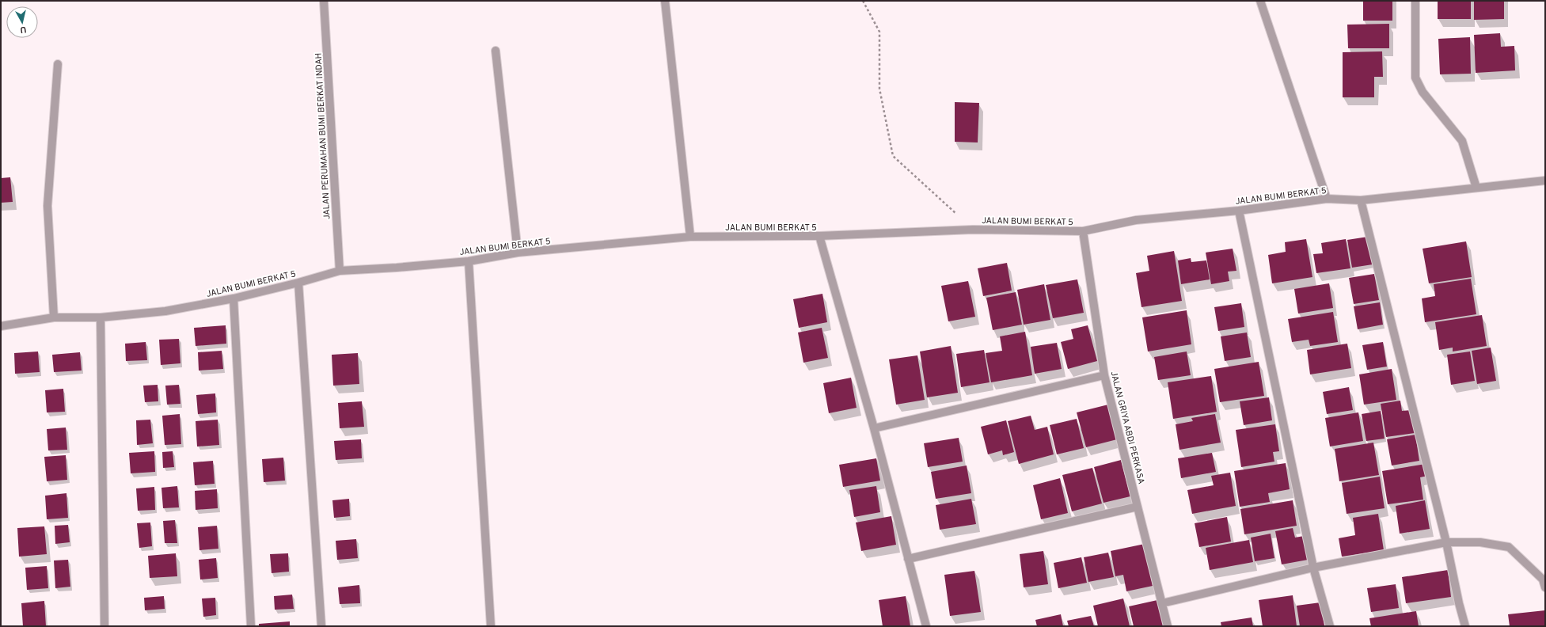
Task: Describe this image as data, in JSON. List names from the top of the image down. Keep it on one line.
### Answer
{"streets":{"street":["JALAN PERUMAHAN BUMI BERKAT INDAH","JALAN BUMI BERKAT 5","JALAN GRIYA ABDI PERKASA"]},"crossings":[["JALAN PERUMAHAN BUMI BERKAT INDAH","JALAN BUMI BERKAT 5"],["JALAN BUMI BERKAT 5","JALAN GRIYA ABDI PERKASA"]],"north":"bottom"}
